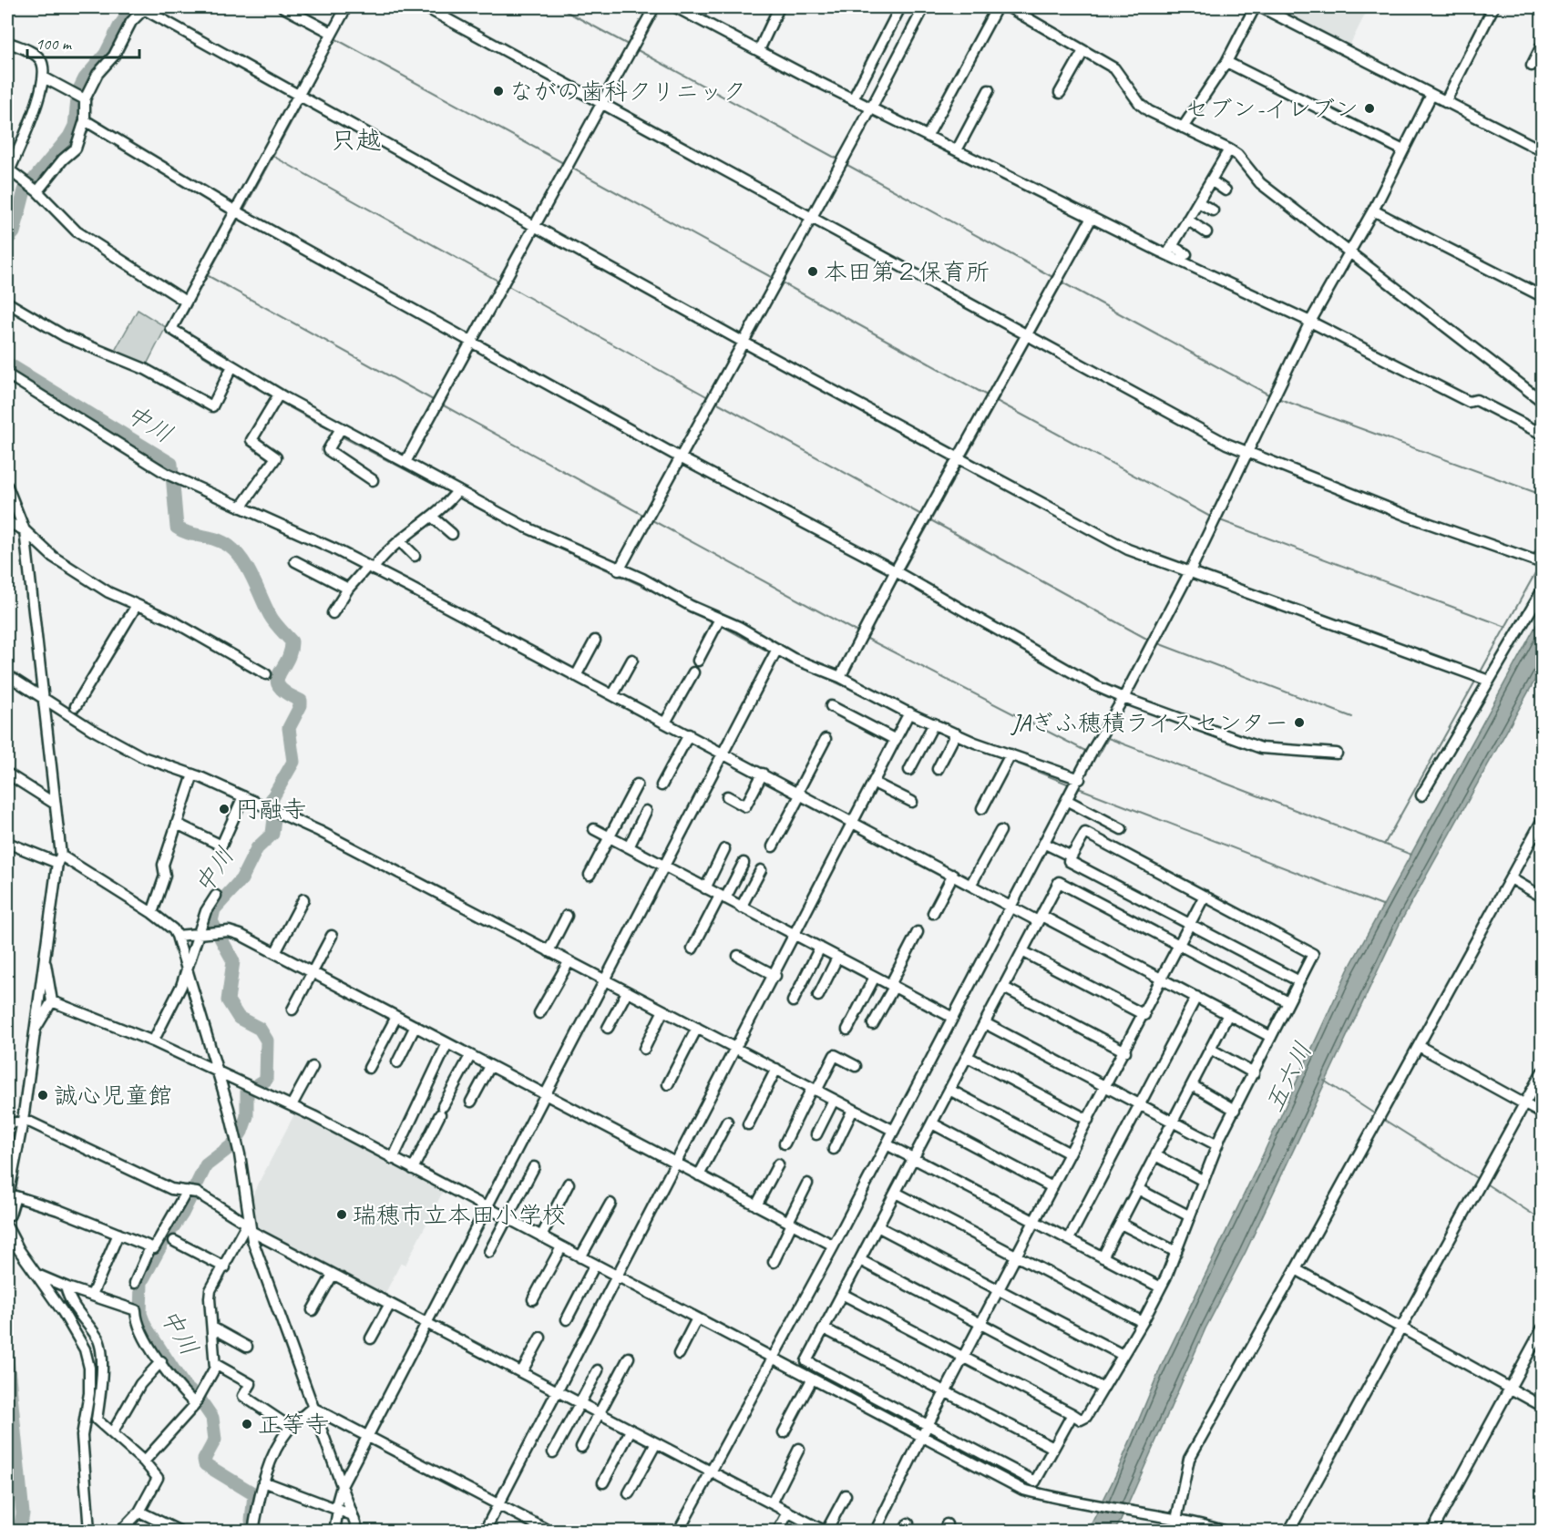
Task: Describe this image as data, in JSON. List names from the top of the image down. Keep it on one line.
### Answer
{"districts":["只越"],"water":["中川","五六川"],"places":["ながの歯科クリニック","セブン-イレブン","本田第２保育所","JAぎふ穂積ライスセンター","円融寺","誠心児童館","瑞穂市立本田小学校","正等寺"],"scale_bar":"100 m"}
